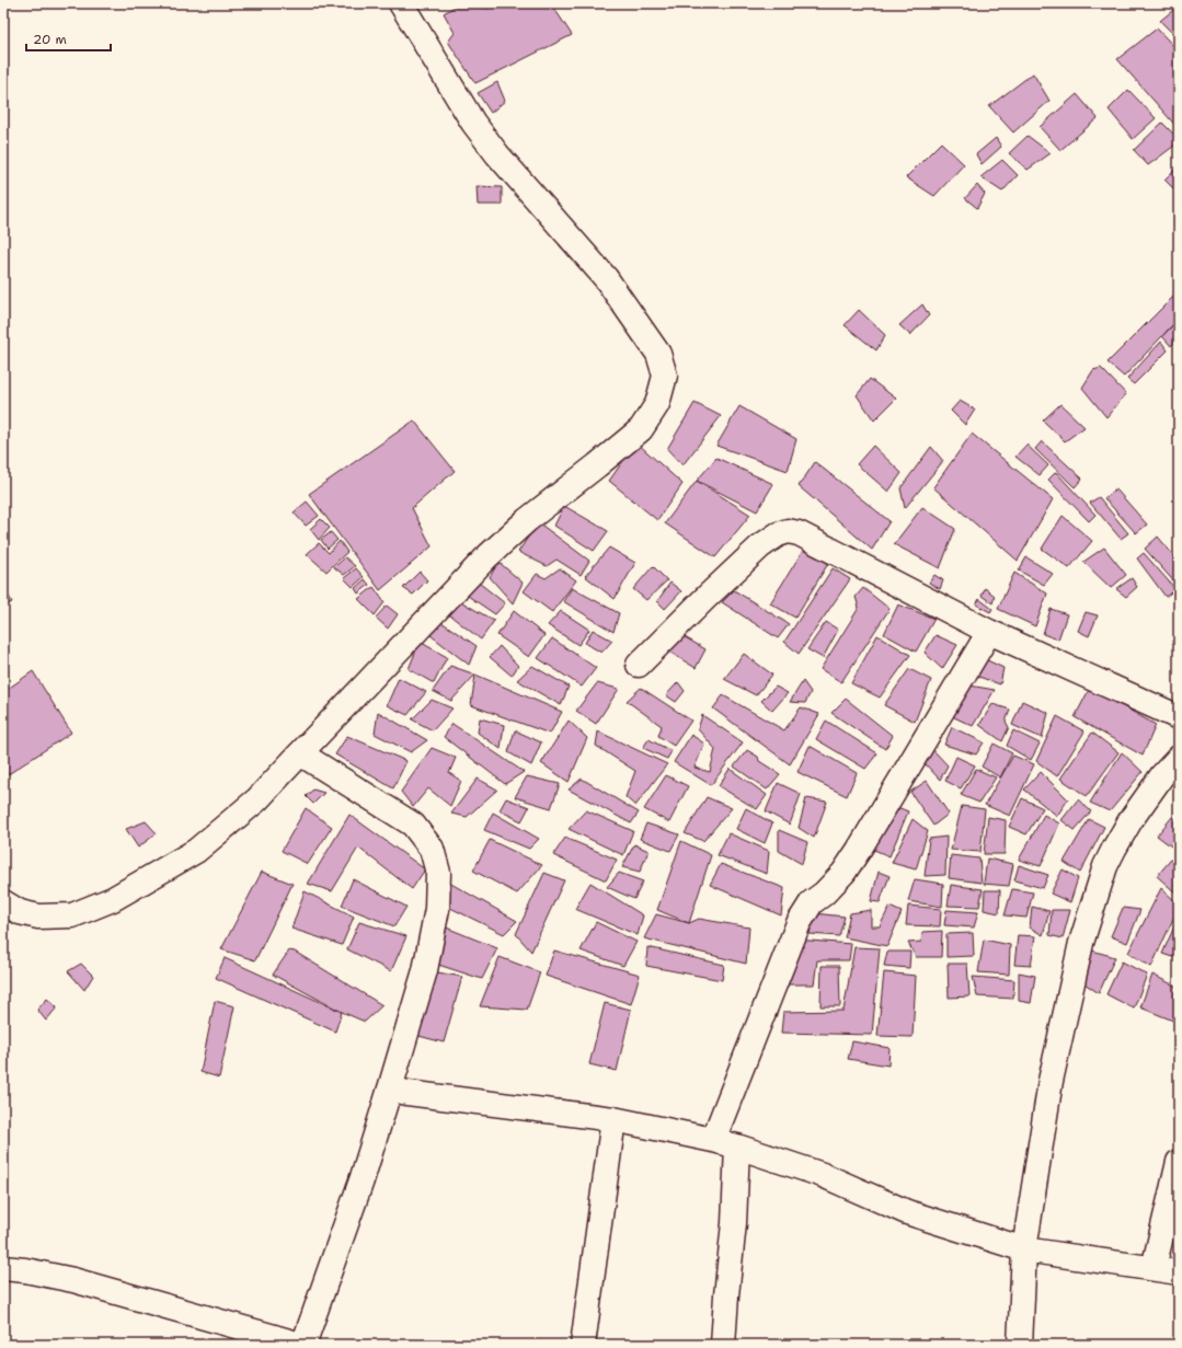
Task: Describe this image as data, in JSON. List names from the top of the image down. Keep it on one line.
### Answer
{"scale_bar":"20 m"}
